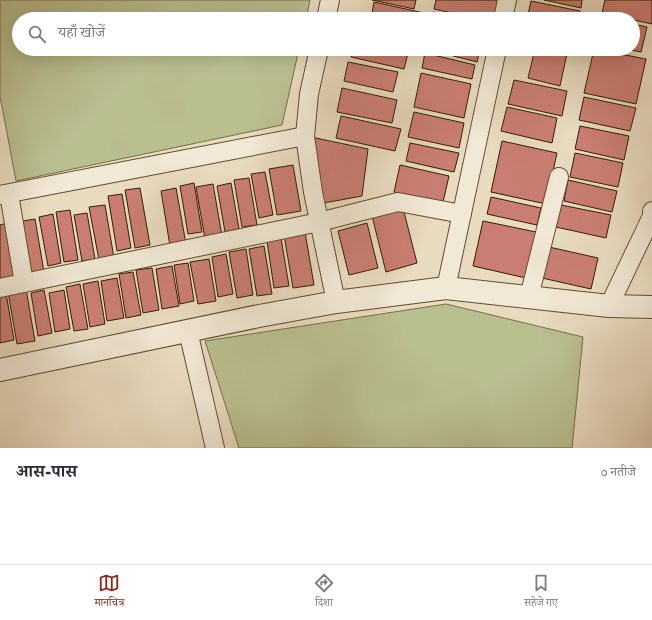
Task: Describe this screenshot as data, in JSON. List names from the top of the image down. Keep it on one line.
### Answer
{"page":{"search":"यहाँ खोजें","heading":["आस-पास","0 नतीजे"],"nav":["मानचित्र","दिशा","सहेजे गए"]}}
